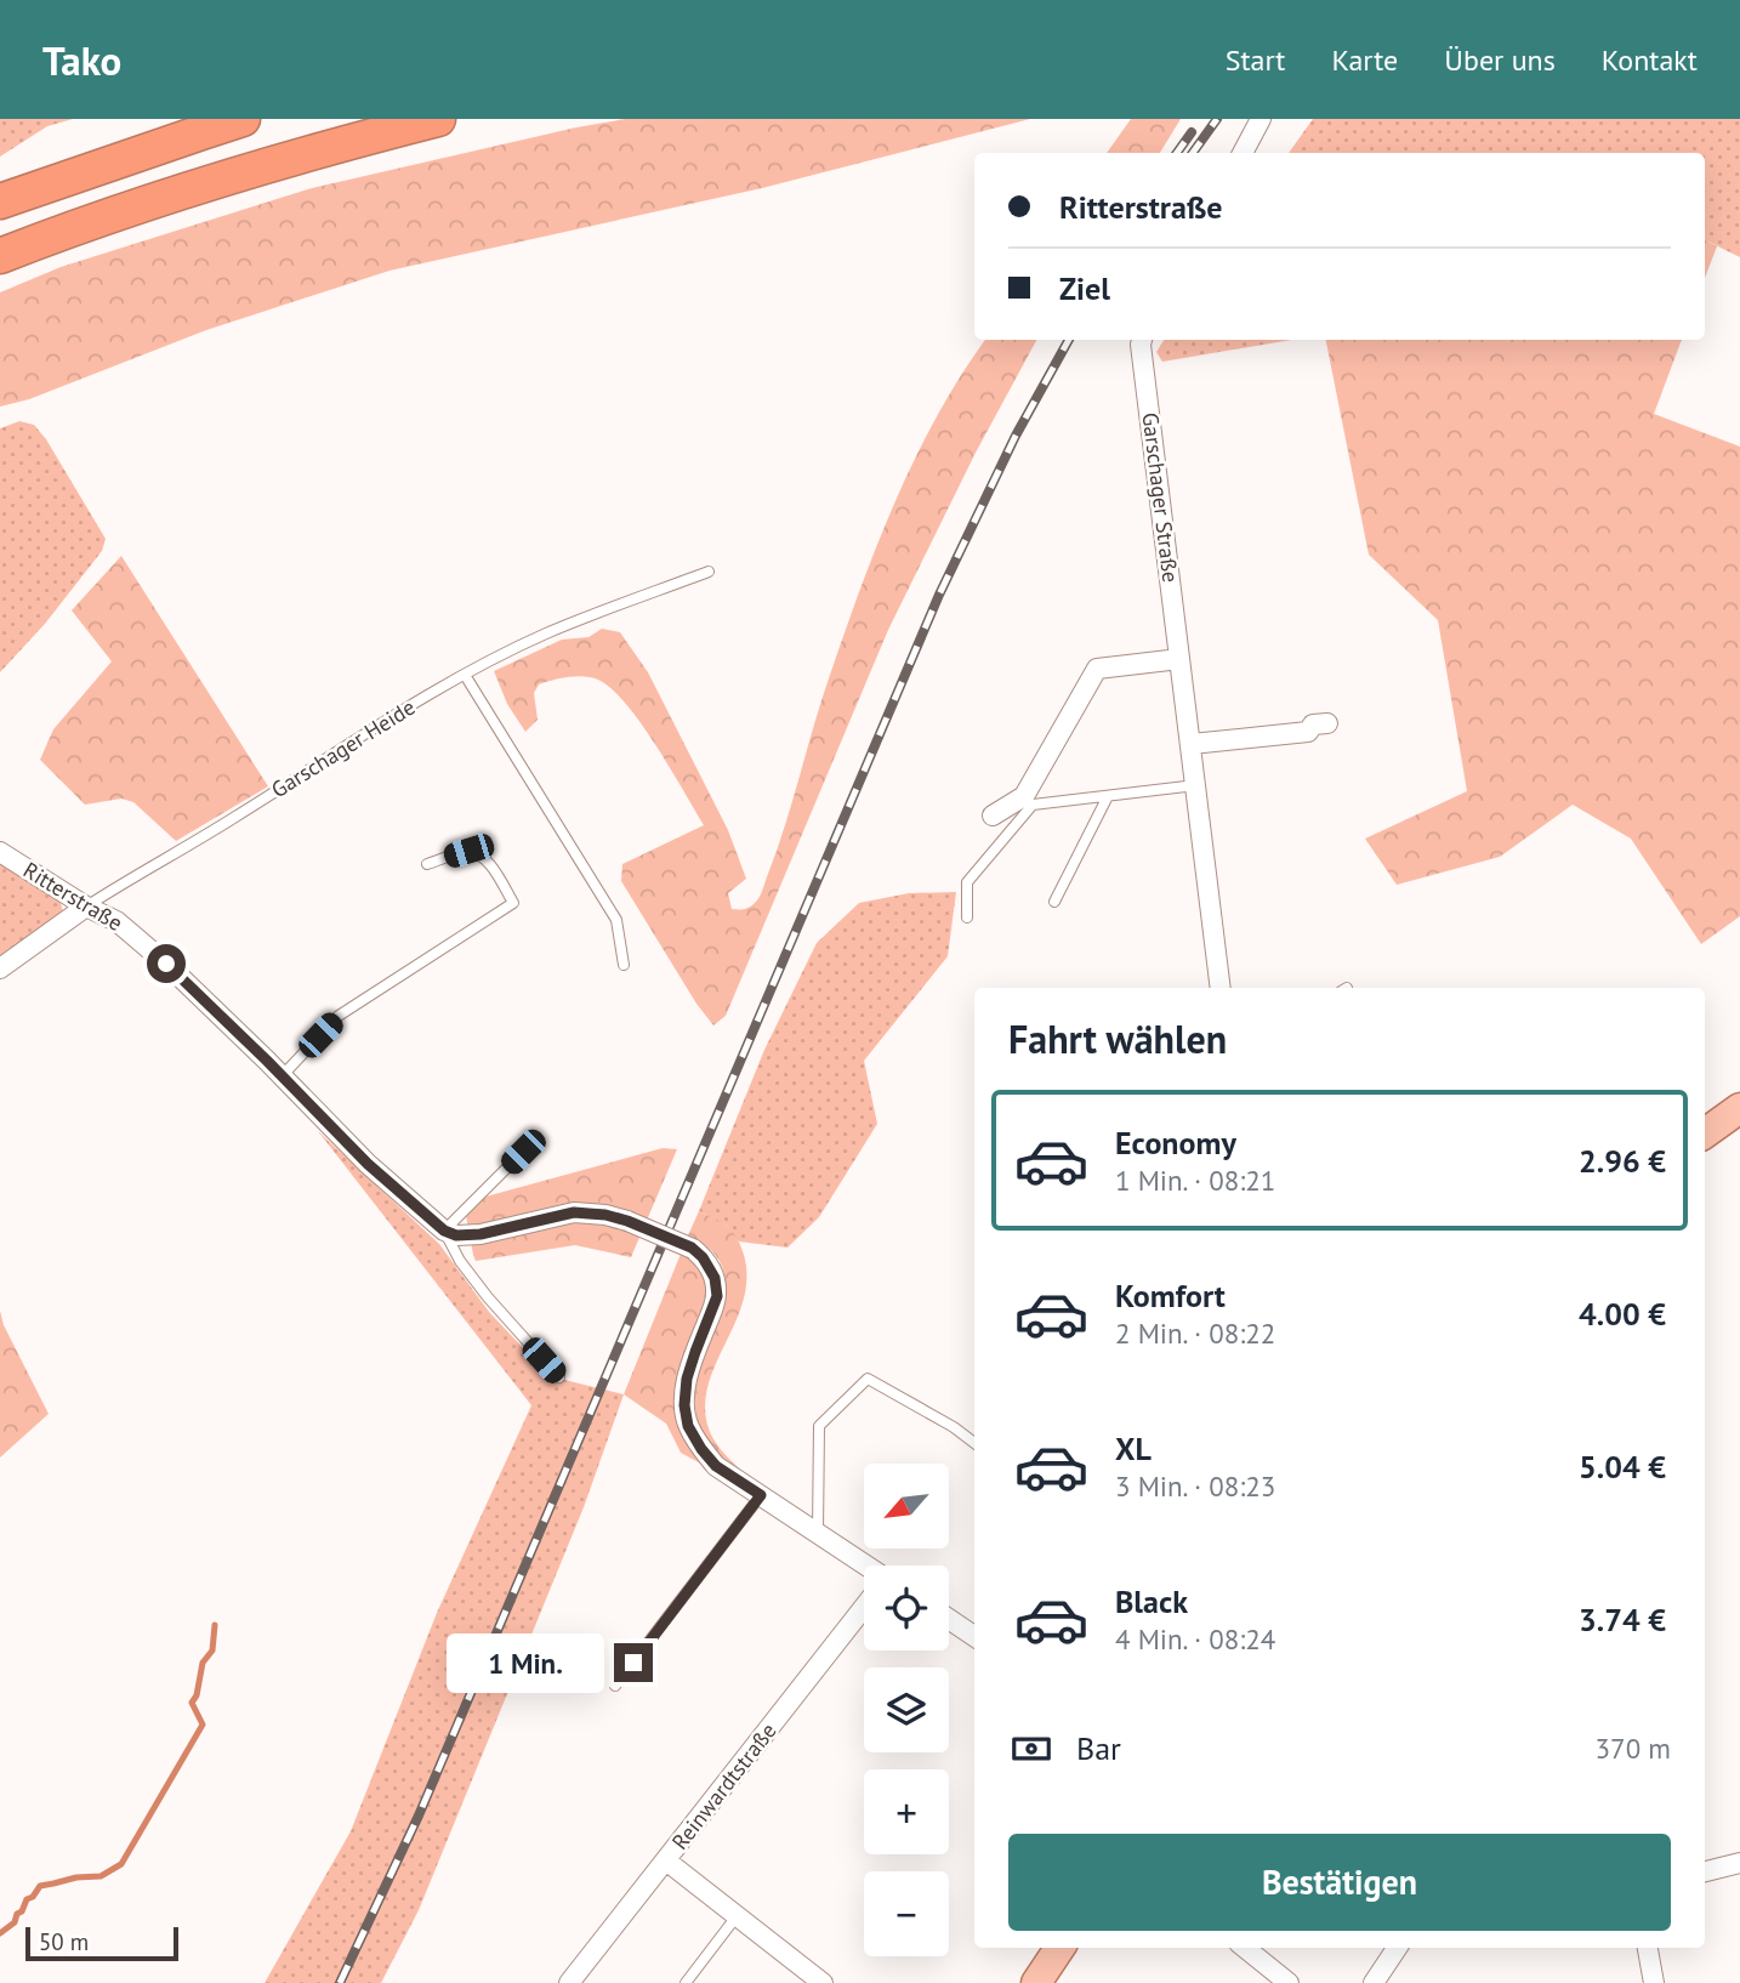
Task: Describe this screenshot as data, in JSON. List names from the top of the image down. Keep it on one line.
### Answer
{"streets":{"street":["Garschager Straße","Garschager Heide","Ritterstraße","Reinwardtstraße"]},"crossings":[["Garschager Heide","Ritterstraße"]],"scale_bar":"50 m","north":"bottom left","page":{"header":"Tako","nav":["Start","Karte","Über uns","Kontakt"],"banner":["Ritterstraße","Ziel"],"heading":"Fahrt wählen","list":[{"name":"Economy","note":"1 Min. · 08:21","value":"2.96 €"},{"name":"Komfort","note":"2 Min. · 08:22","value":"4.00 €"},{"name":"XL","note":"3 Min. · 08:23","value":"5.04 €"},{"name":"Black","note":"4 Min. · 08:24","value":"3.74 €"}],"map_buttons":["+","−"],"bubble":"1 Min.","pay":["Bar","370 m"],"buttons":"Bestätigen","scale":"50 m"}}
